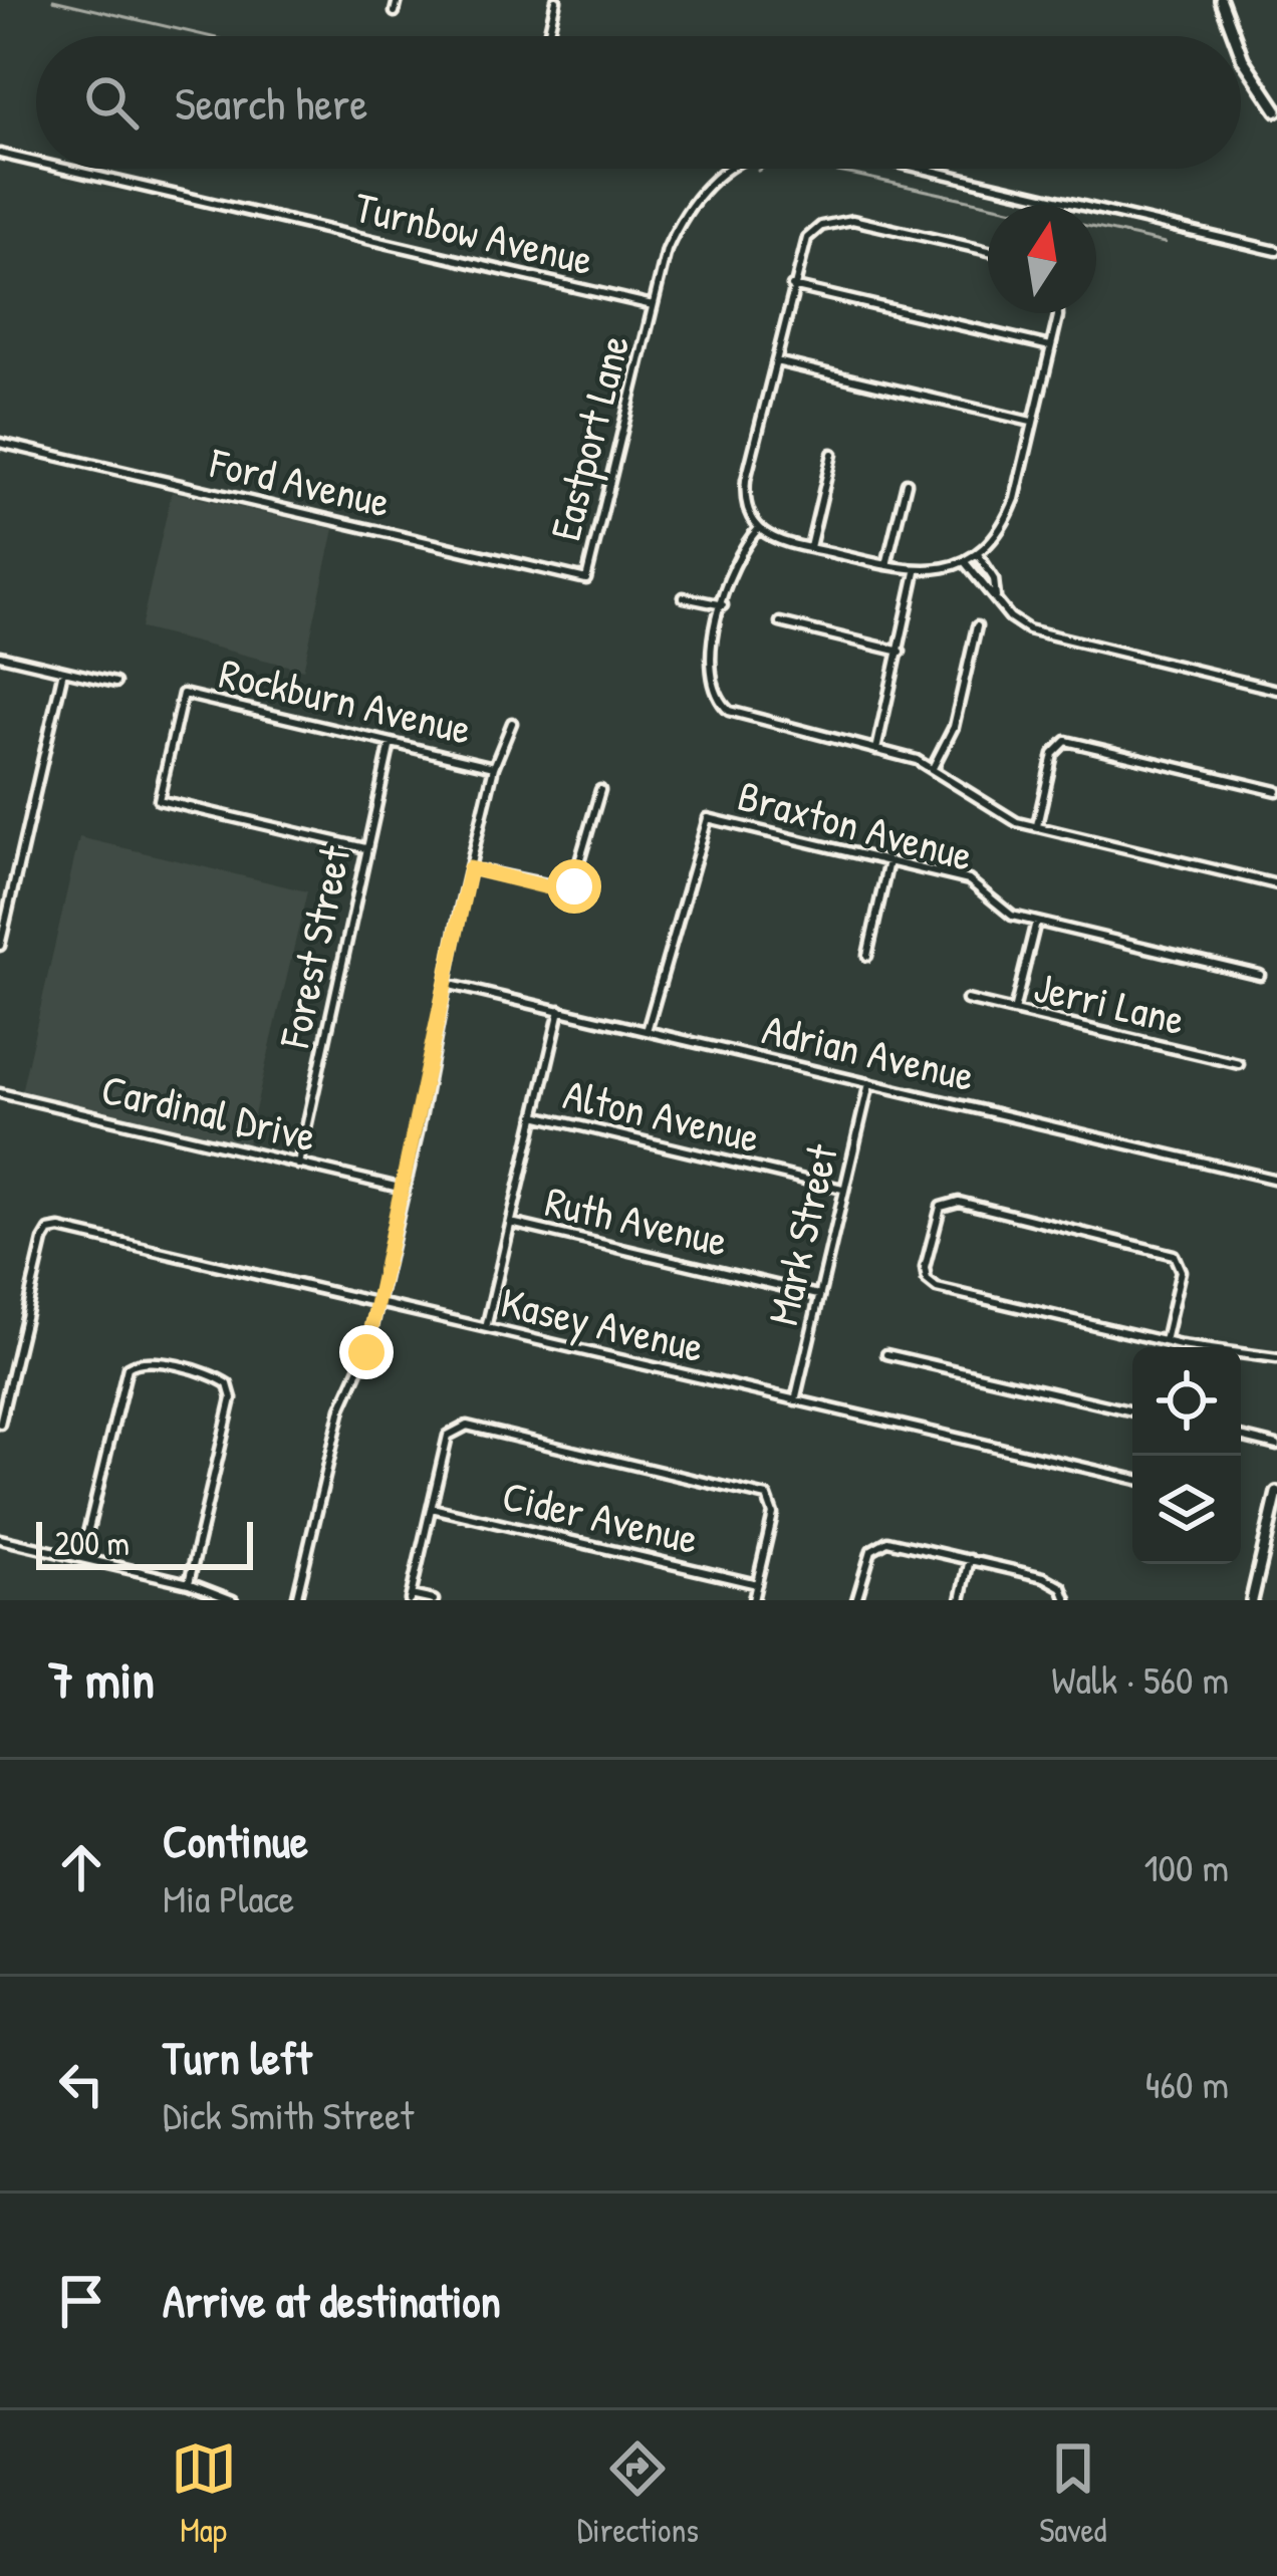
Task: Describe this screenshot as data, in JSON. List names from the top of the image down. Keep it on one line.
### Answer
{"streets":{"street":["Turnbow Avenue","Eastport Lane","Ford Avenue","Rockburn Avenue","Braxton Avenue","Forest Street","Jerri Lane","Adrian Avenue","Cardinal Drive","Alton Avenue","Ruth Avenue","Mark Street","Kasey Avenue","Cider Avenue"]},"crossings":[["Turnbow Avenue","Eastport Lane"],["Eastport Lane","Ford Avenue"],["Rockburn Avenue","Forest Street"],["Braxton Avenue","Adrian Avenue"],["Forest Street","Cardinal Drive"],["Adrian Avenue","Mark Street"],["Alton Avenue","Mark Street"],["Ruth Avenue","Mark Street"],["Mark Street","Kasey Avenue"]],"scale_bar":"200 m","north":"top","page":{"search":"Search here","scale":"200 m","heading":["7 min","Walk · 560 m"],"list":[["Continue","Mia Place","100 m"],["Turn left","Dick Smith Street","460 m"],"Arrive at destination"],"nav":["Map","Directions","Saved"]}}
